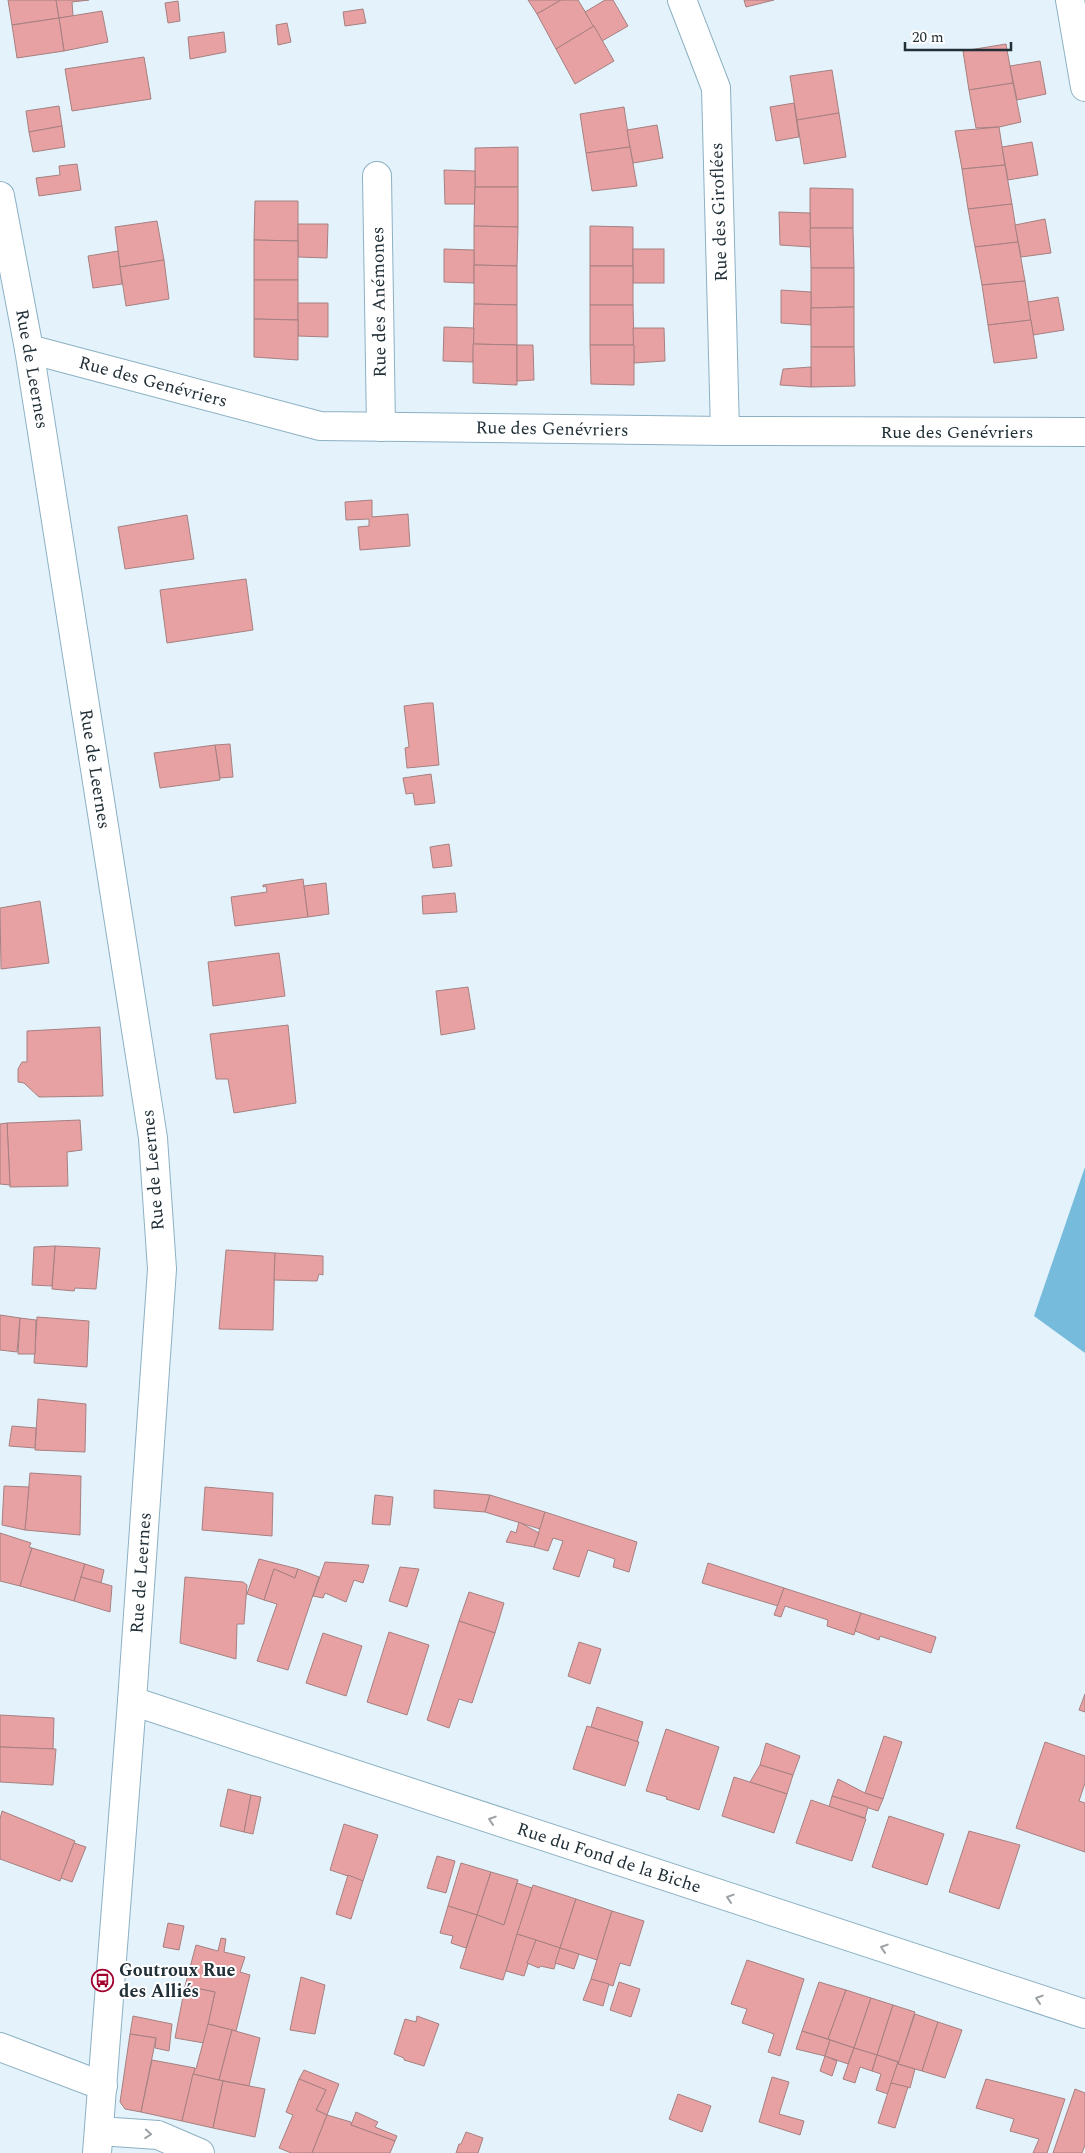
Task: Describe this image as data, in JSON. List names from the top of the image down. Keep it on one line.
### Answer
{"streets":{"street":["Rue des Giroflées","Rue des Anémones","Rue de Leernes","Rue des Genévriers","Rue du Fond de la Biche"]},"crossings":[["Rue des Giroflées","Rue des Genévriers"],["Rue des Anémones","Rue des Genévriers"],["Rue de Leernes","Rue des Genévriers"],["Rue de Leernes","Rue du Fond de la Biche"]],"one_way":["Rue du Fond de la Biche"],"places":{"bus stop":["Goutroux Rue des Alliés"]},"scale_bar":"20 m"}
